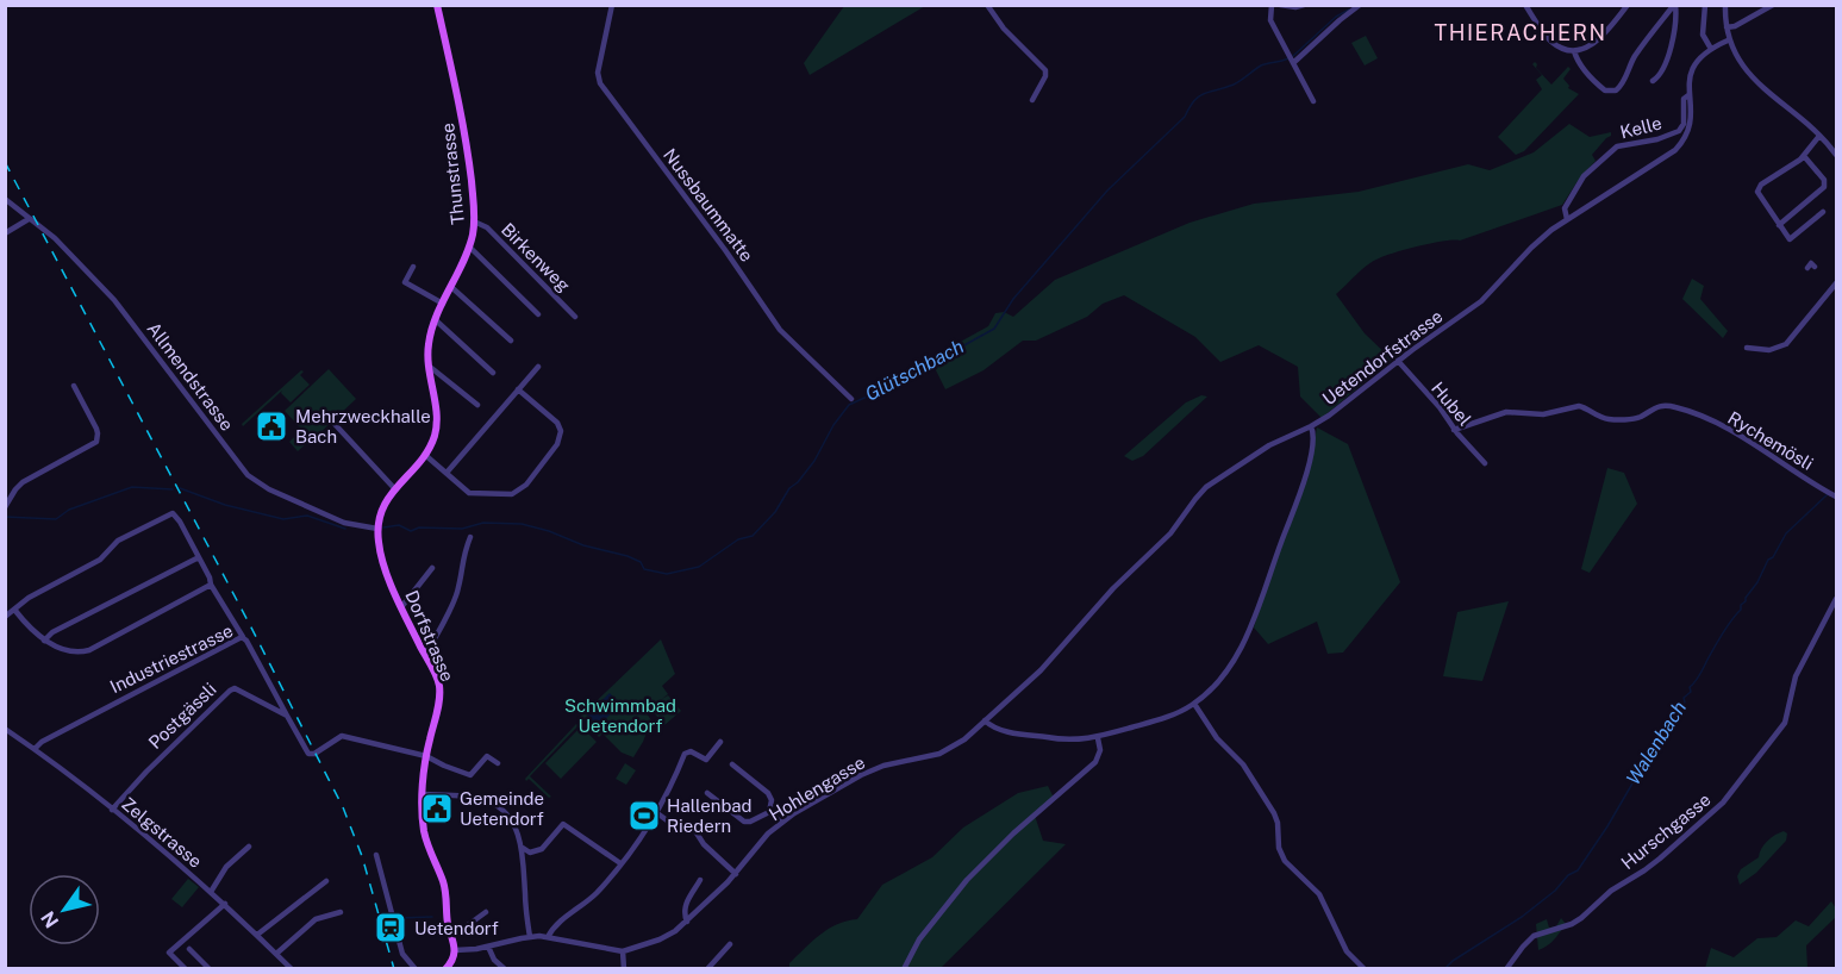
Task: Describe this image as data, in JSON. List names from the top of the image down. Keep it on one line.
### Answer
{"streets":{"main road":["Thunstrasse","Dorfstrasse"],"street":["Kelle","Nussbaummatte","Birkenweg","Uetendorfstrasse","Allmendstrasse","Hubel","Rychemösli","Industriestrasse","Postgässli","Hohlengasse","Hurschgasse","Zelgstrasse"]},"crossings":[["Kelle","Uetendorfstrasse"],["Thunstrasse","Birkenweg"],["Thunstrasse","Allmendstrasse"],["Thunstrasse","Dorfstrasse"],["Uetendorfstrasse","Hubel"],["Uetendorfstrasse","Hohlengasse"],["Allmendstrasse","Dorfstrasse"],["Hubel","Rychemösli"],["Dorfstrasse","Hohlengasse"],["Industriestrasse","Postgässli"],["Industriestrasse","Zelgstrasse"],["Postgässli","Zelgstrasse"]],"districts":["THIERACHERN"],"water":["Glütschbach","Walenbach"],"parks":["Schwimmbad Uetendorf"],"places":{"public building":["Mehrzweckhalle Bach","Gemeinde Uetendorf"],"sports":["Hallenbad Riedern"],"station":["Uetendorf"]},"north":"bottom left"}
